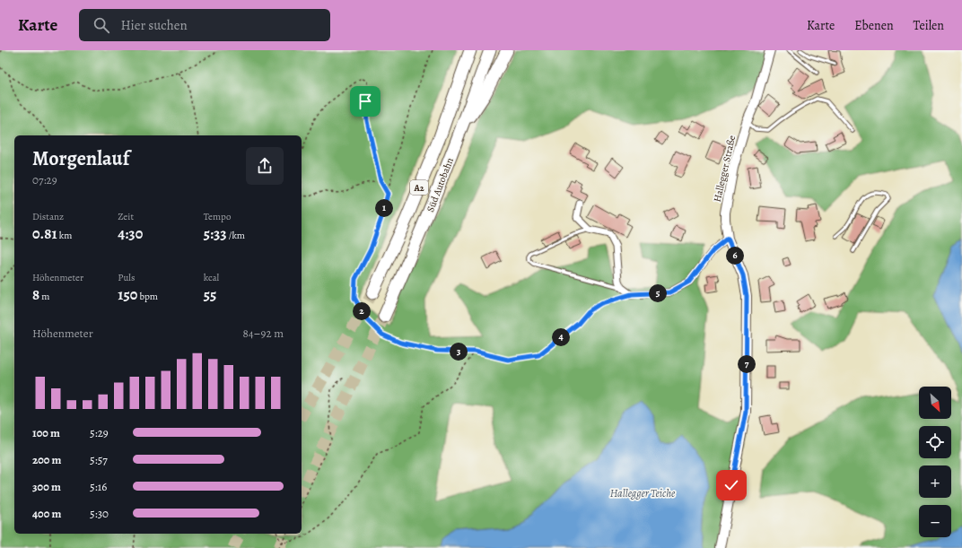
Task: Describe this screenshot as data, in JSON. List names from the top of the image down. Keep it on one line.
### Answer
{"streets":{"highway":["Süd Autobahn","A2"],"main road":["Hallegger Straße"]},"water":["Hallegger Teiche"],"north":"bottom right","page":{"header":"Karte","search":"Hier suchen","nav":["Karte","Ebenen","Teilen"],"heading":["Morgenlauf","07:29"],"stats":[["Distanz","0.81 km"],["Zeit","4:30"],["Tempo","5:33 /km"],["Höhenmeter","8 m"],["Puls","150 bpm"],["kcal","55"]],"pins":["1","6","5","2","4","3","7"],"chart":["Höhenmeter","84–92 m"],"map_buttons":["+","−"],"list":[{"name":"100 m","note":"5:29"},{"name":"200 m","note":"5:57"},{"name":"300 m","note":"5:16"},{"name":"400 m","note":"5:30"}]}}
